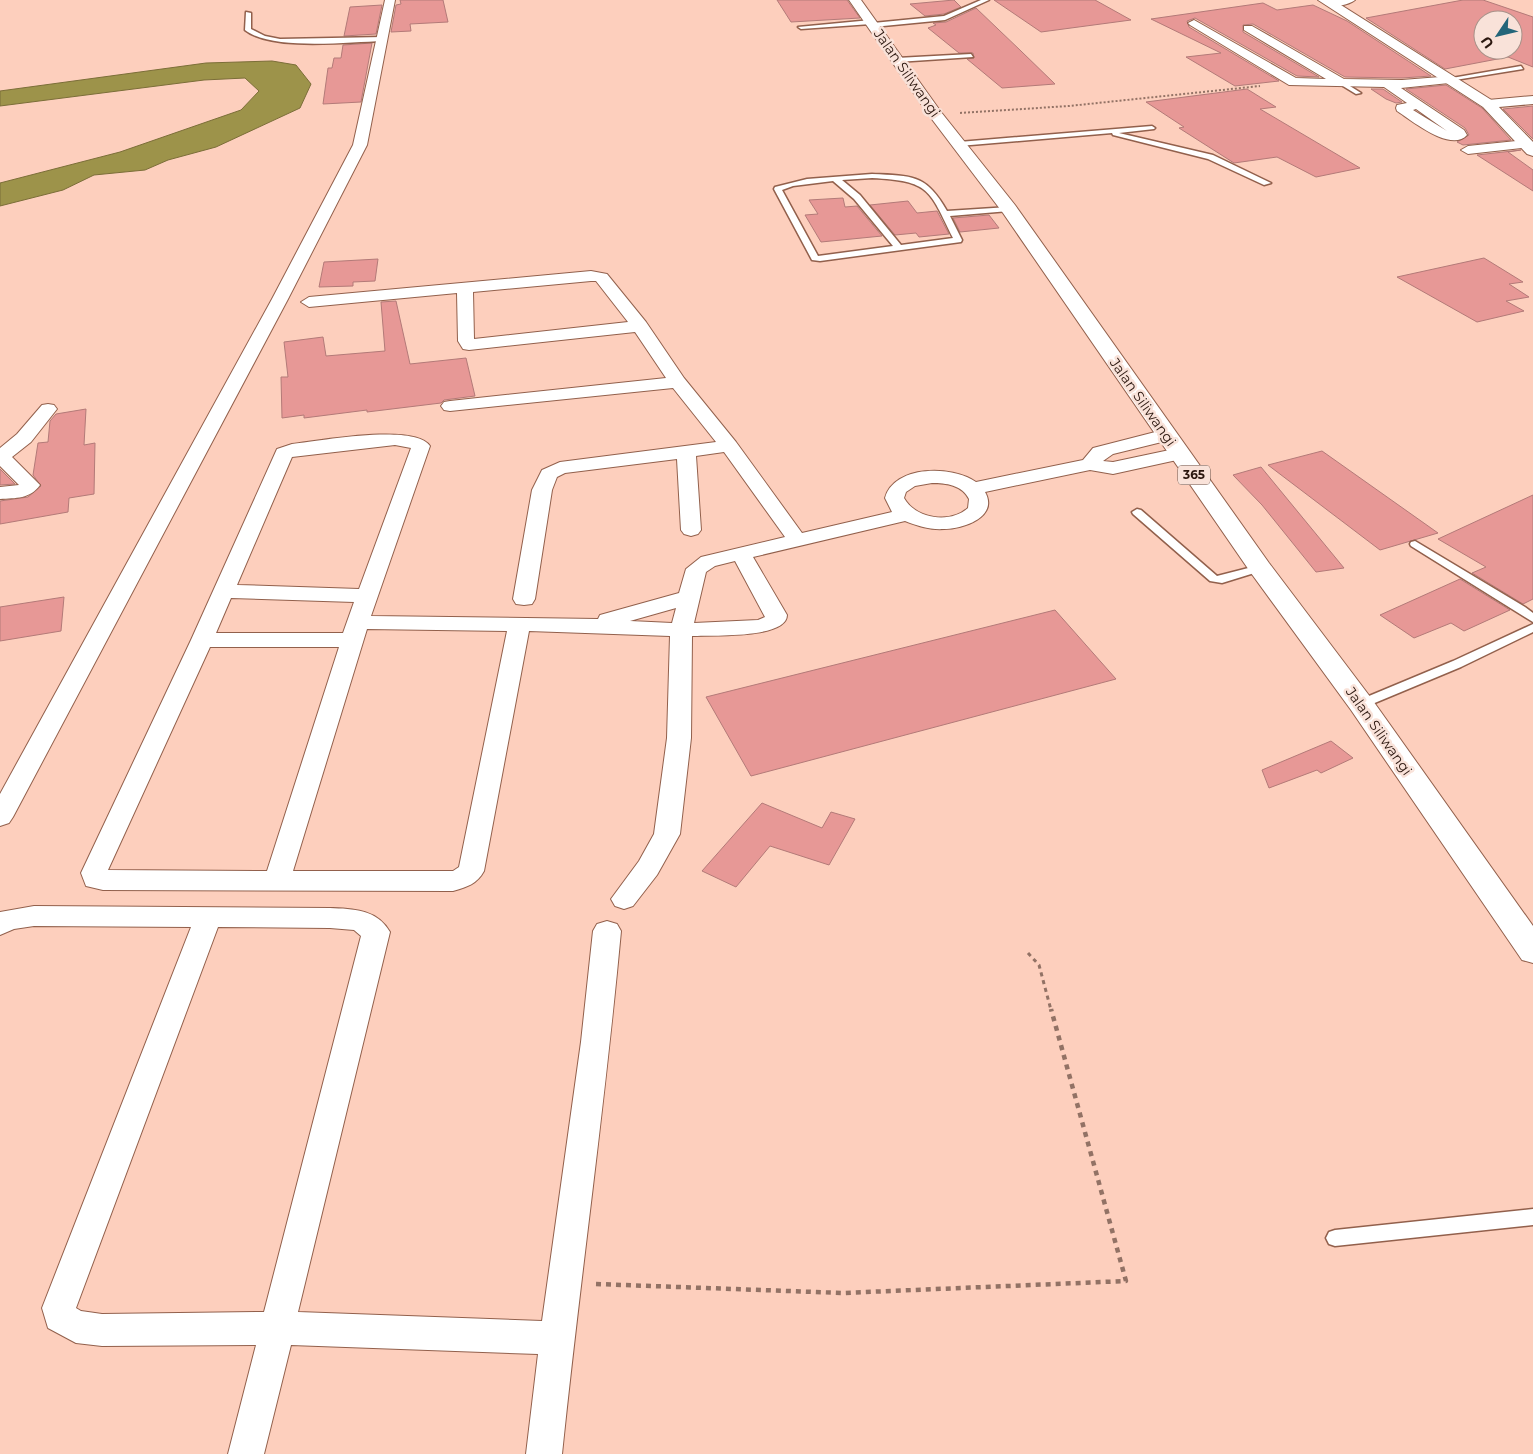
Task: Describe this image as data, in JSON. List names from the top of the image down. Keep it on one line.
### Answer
{"streets":{"main road":["Jalan Siliwangi","365"]},"north":"bottom left"}
